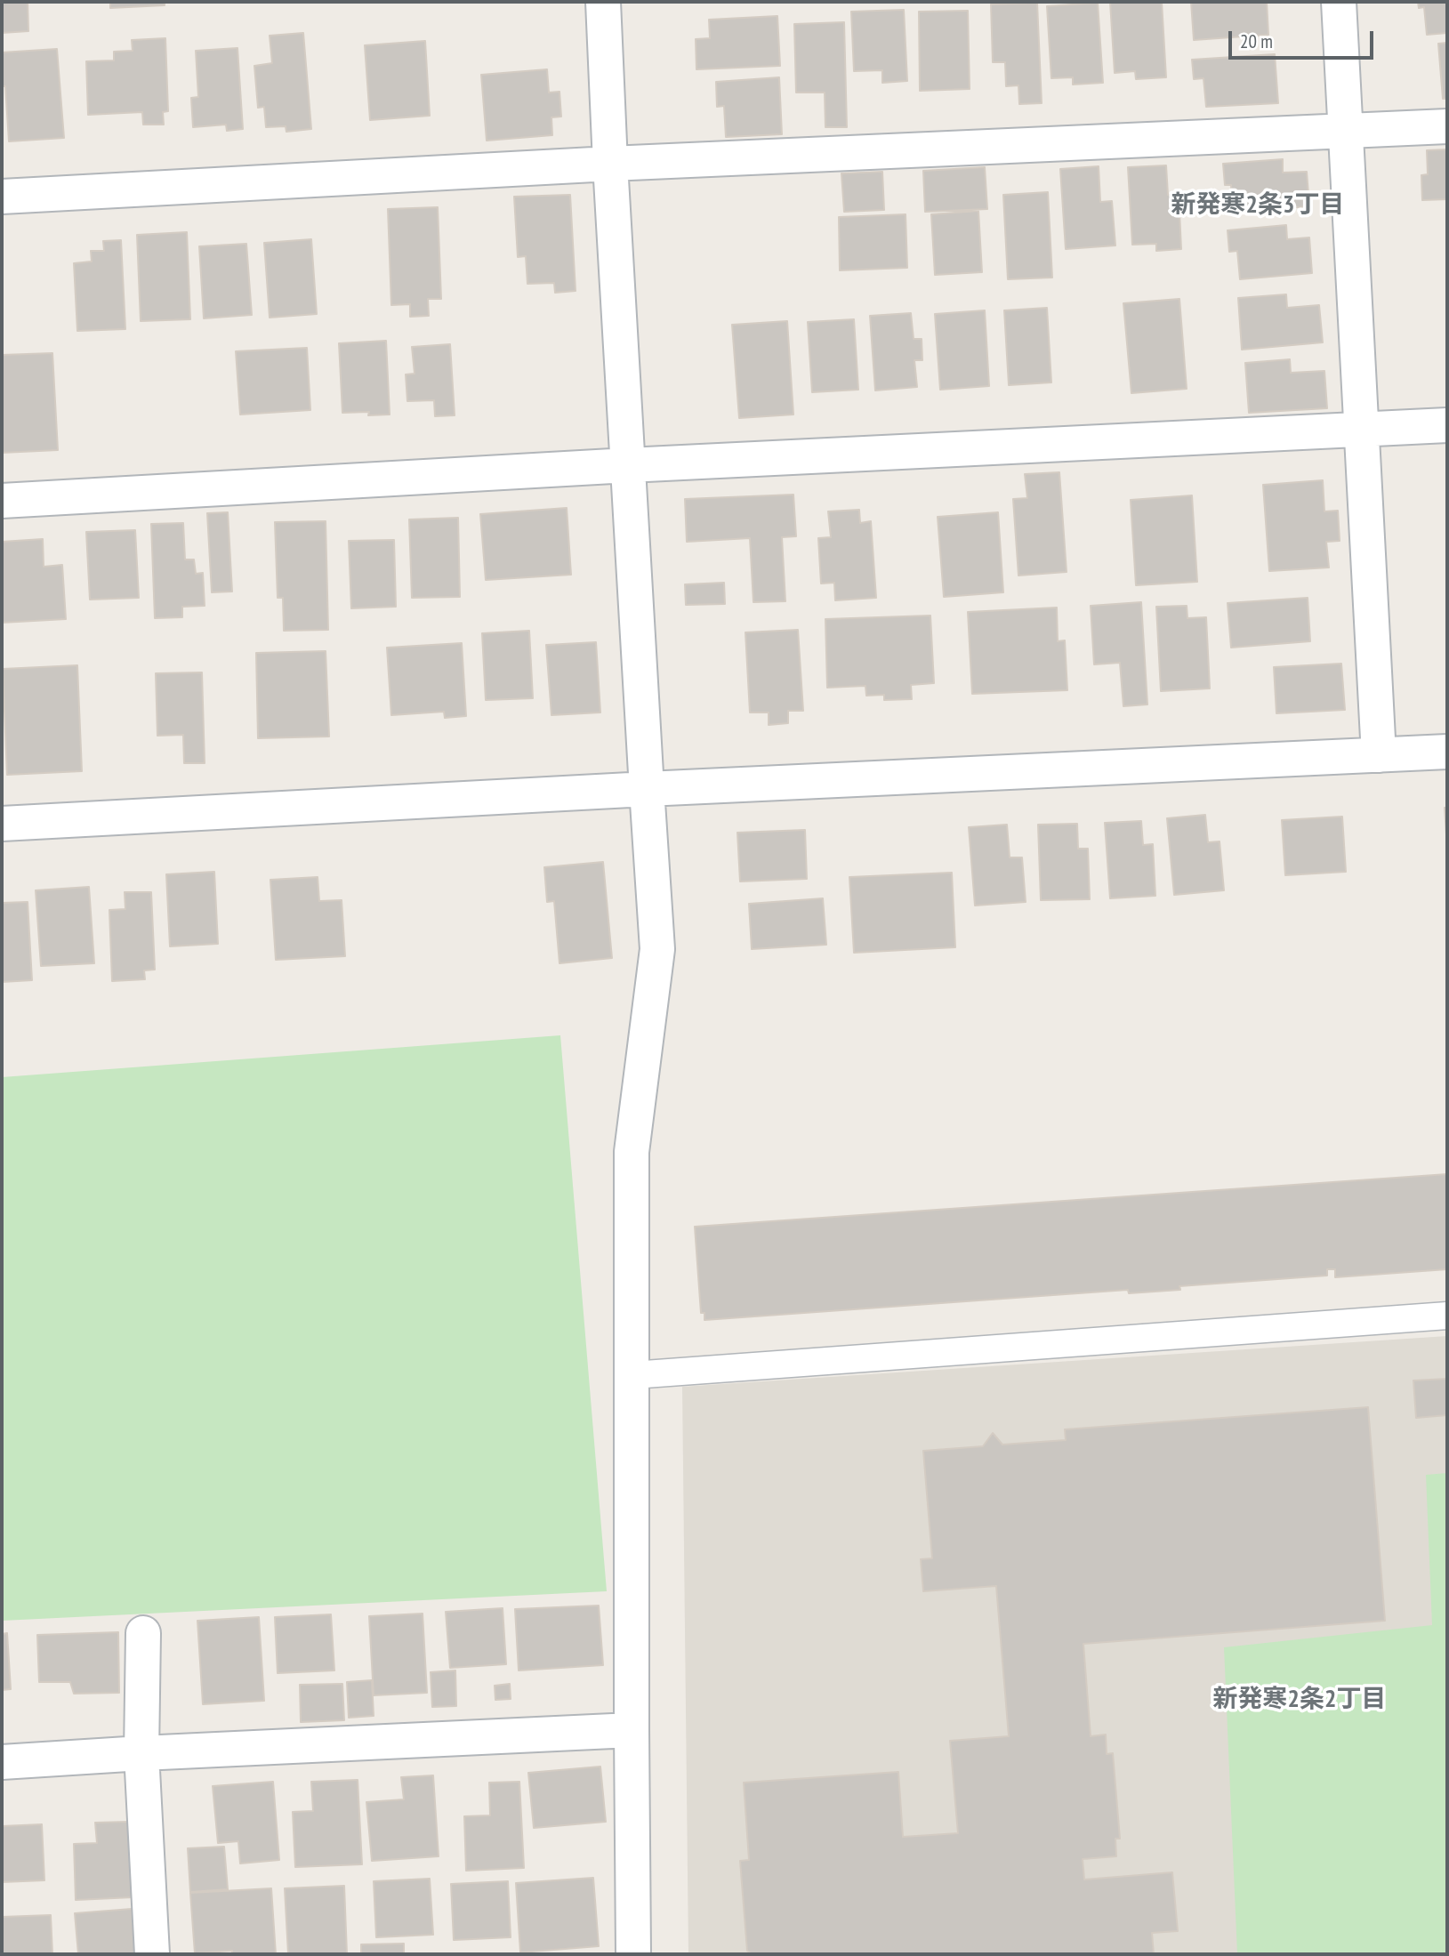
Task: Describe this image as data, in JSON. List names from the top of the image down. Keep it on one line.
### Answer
{"districts":["新発寒2条3丁目","新発寒2条2丁目"],"scale_bar":"20 m"}
